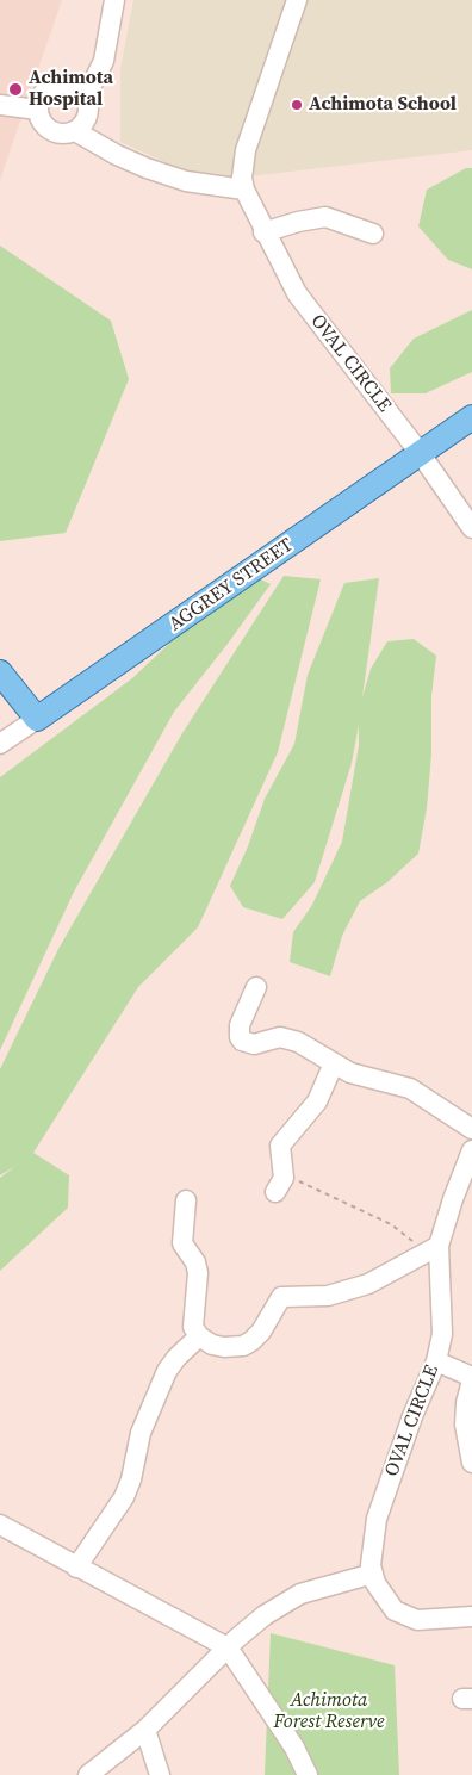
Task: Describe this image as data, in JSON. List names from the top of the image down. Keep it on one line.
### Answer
{"streets":{"main road":["AGGREY STREET"],"street":["OVAL CIRCLE"]},"crossings":[["OVAL CIRCLE","AGGREY STREET"]],"parks":["Achimota Forest Reserve"],"places":["Achimota Hospital","Achimota School"]}
